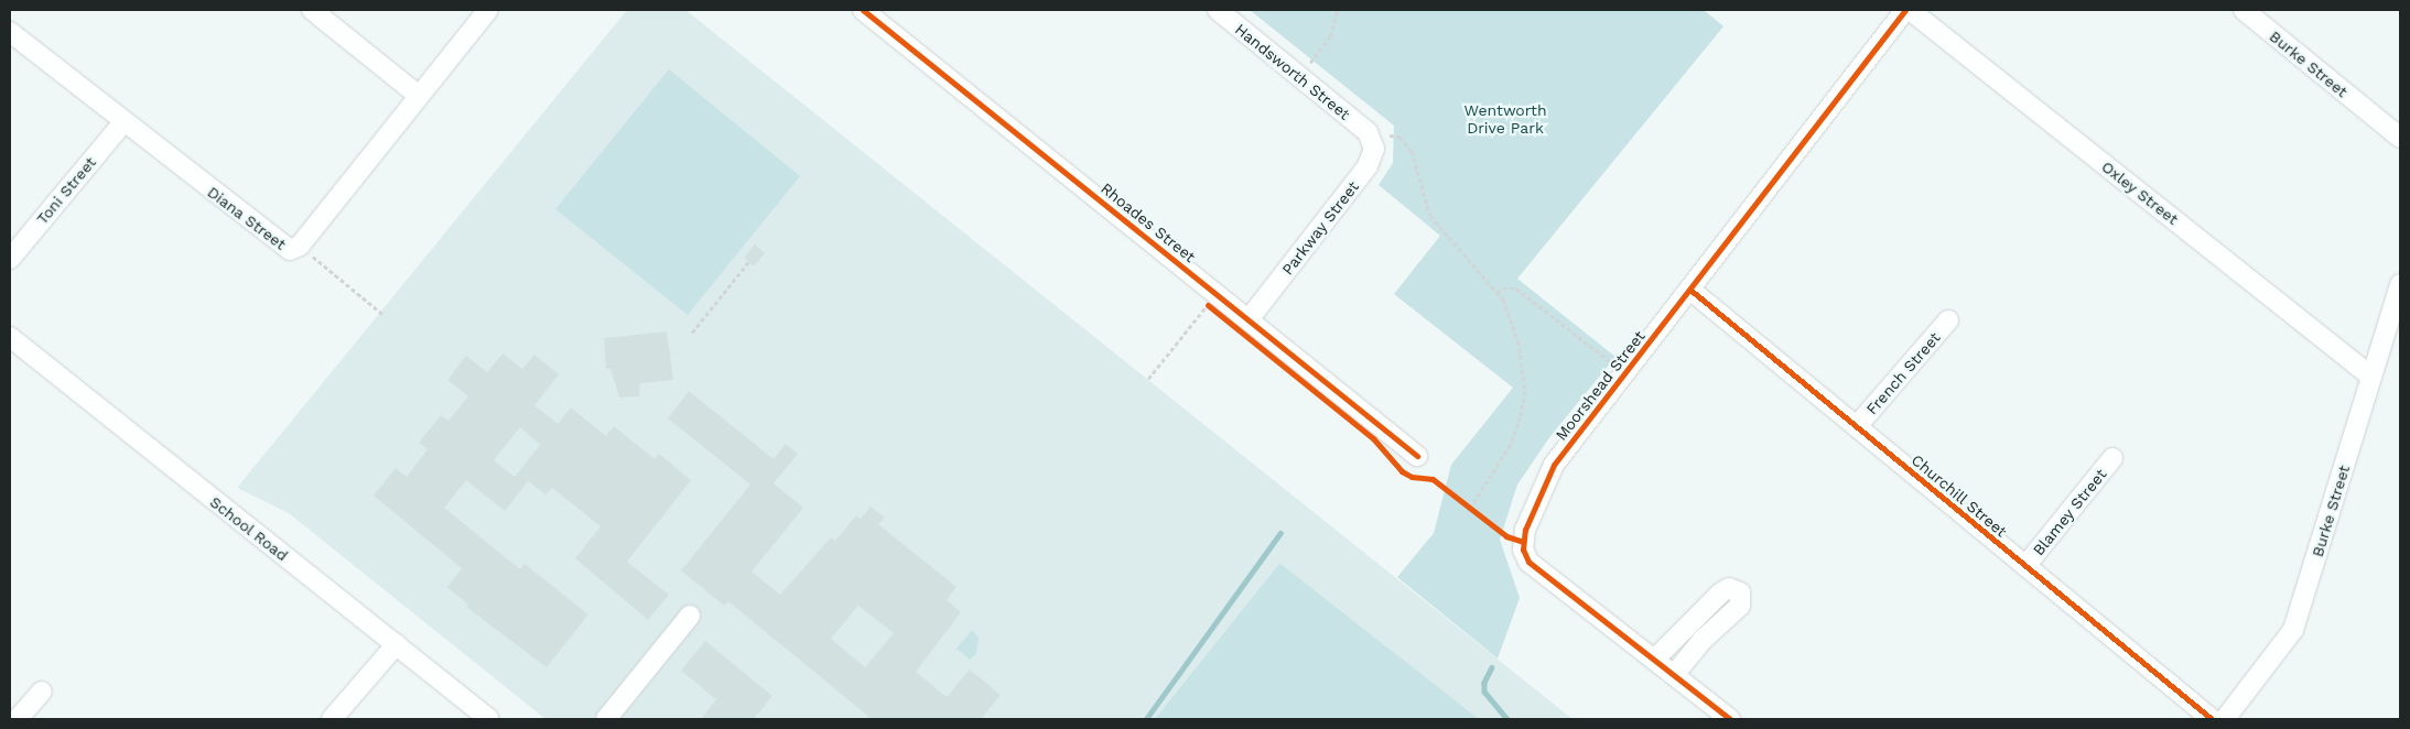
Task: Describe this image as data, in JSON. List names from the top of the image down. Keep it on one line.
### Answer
{"streets":{"street":["Burke Street","Handsworth Street","Toni Street","Oxley Street","Diana Street","Rhoades Street","Parkway Street","French Street","Moorshead Street","Churchill Street","Blamey Street","School Road"]},"crossings":[["Burke Street","Oxley Street"],["Handsworth Street","Parkway Street"],["Toni Street","Diana Street"],["Oxley Street","Moorshead Street"],["Rhoades Street","Parkway Street"],["French Street","Churchill Street"],["Moorshead Street","Churchill Street"],["Churchill Street","Blamey Street"]],"parks":["Wentworth Drive Park"]}
